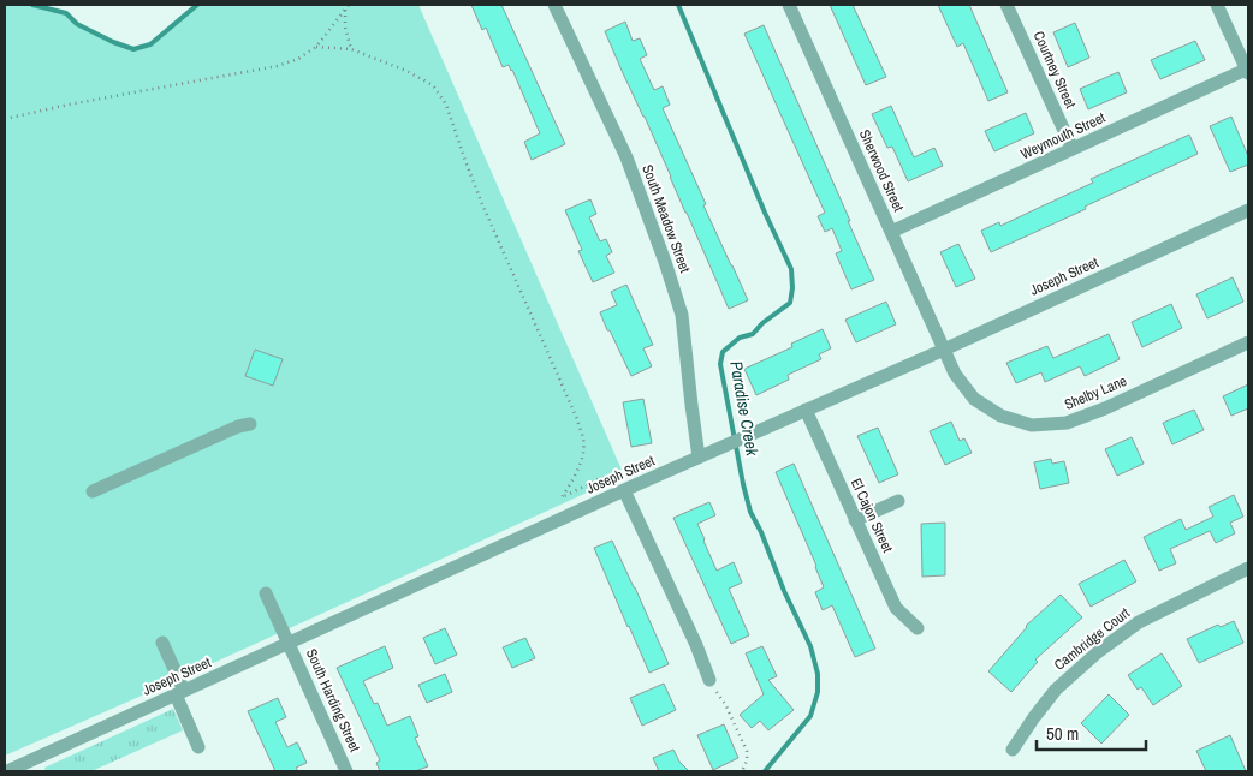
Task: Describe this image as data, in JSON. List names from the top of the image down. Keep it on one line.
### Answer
{"streets":{"street":["Courtney Street","Weymouth Street","Sherwood Street","South Meadow Street","Joseph Street","Shelby Lane","El Cajon Street","Cambridge Court","South Harding Street"]},"crossings":[["Courtney Street","Weymouth Street"],["Weymouth Street","Sherwood Street"],["Sherwood Street","Joseph Street"],["Sherwood Street","Shelby Lane"],["South Meadow Street","Joseph Street"],["Joseph Street","Shelby Lane"],["Joseph Street","El Cajon Street"],["Joseph Street","South Harding Street"]],"water":["Paradise Creek"],"scale_bar":"50 m"}
